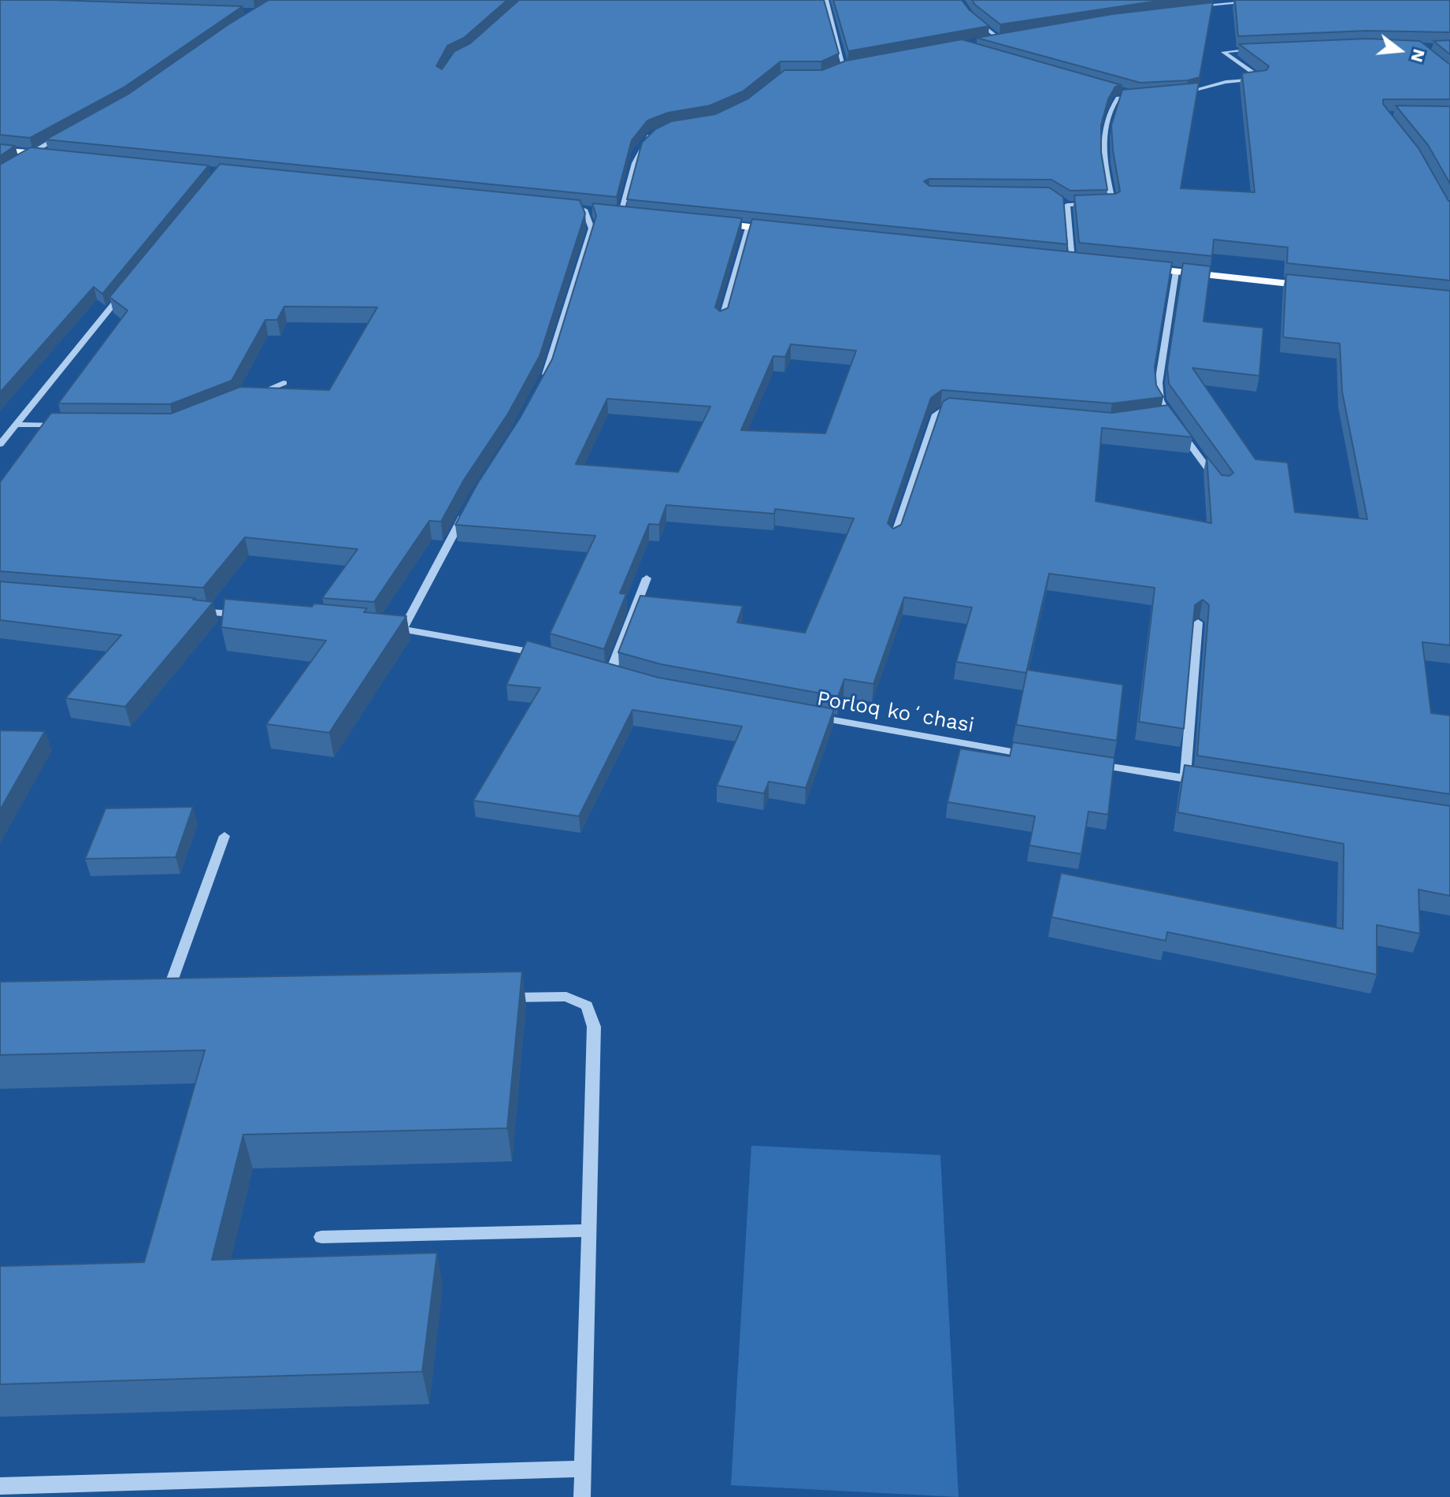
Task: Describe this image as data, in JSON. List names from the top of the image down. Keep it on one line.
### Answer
{"streets":{"street":["Porloq koʻchasi"]},"north":"right"}
